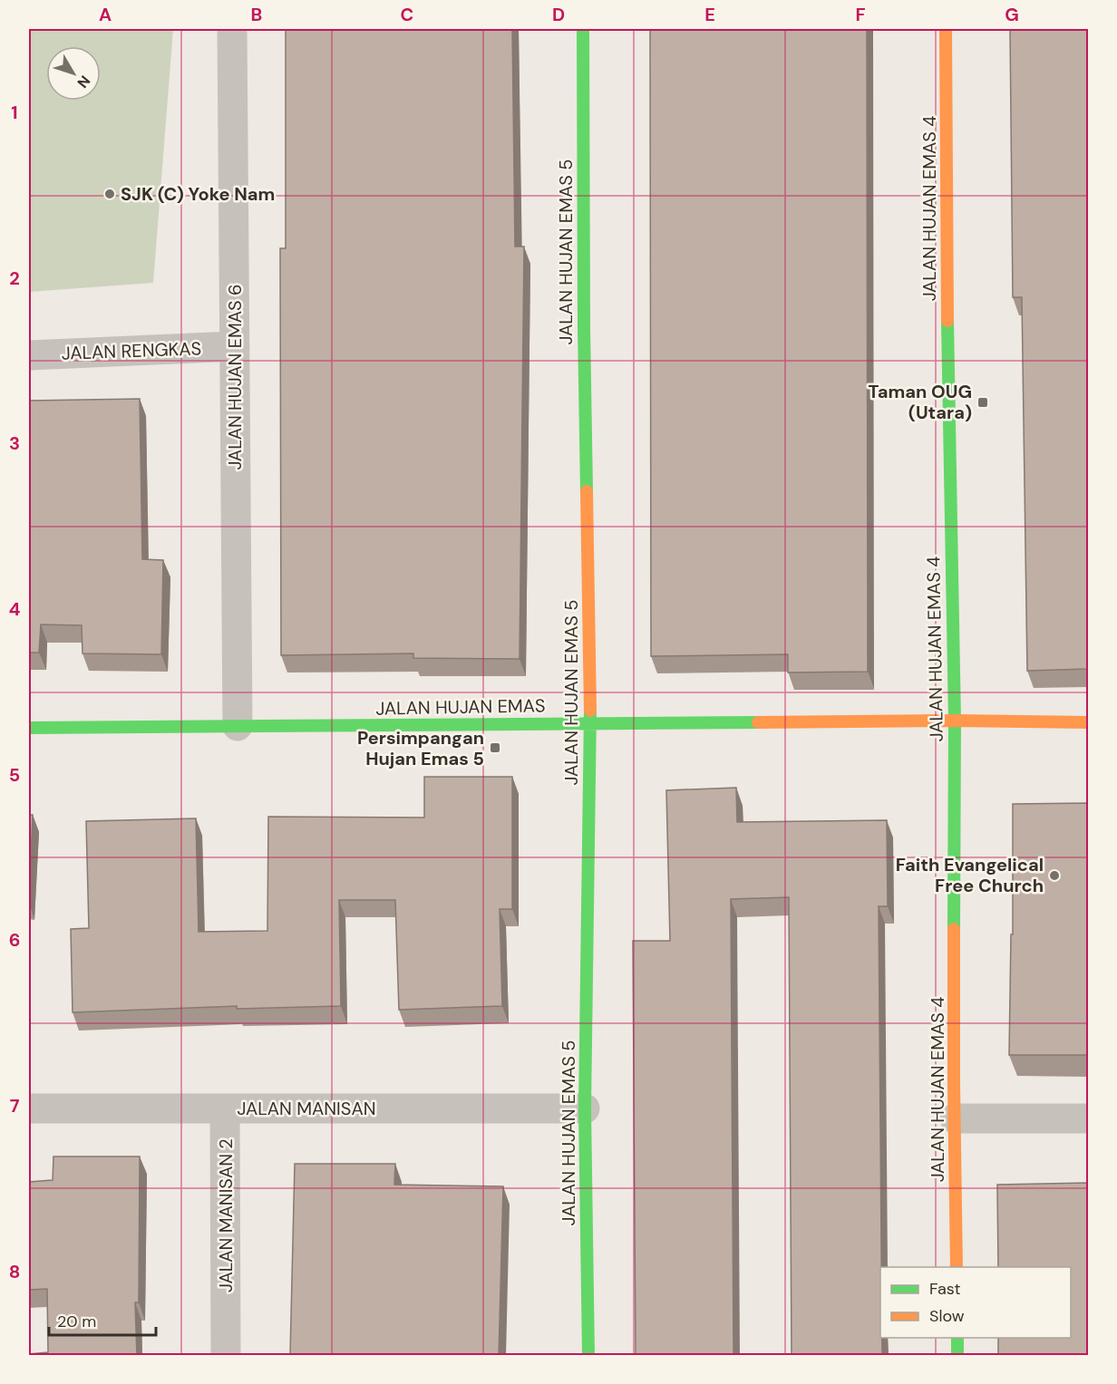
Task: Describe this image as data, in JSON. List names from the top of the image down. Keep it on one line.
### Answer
{"streets":{"street":["JALAN HUJAN EMAS 4","JALAN HUJAN EMAS 5","JALAN RENGKAS","JALAN HUJAN EMAS 6","JALAN HUJAN EMAS","JALAN MANISAN","JALAN MANISAN 2"]},"crossings":[["JALAN HUJAN EMAS 4","JALAN HUJAN EMAS"],["JALAN HUJAN EMAS 5","JALAN HUJAN EMAS"],["JALAN HUJAN EMAS 5","JALAN MANISAN"],["JALAN RENGKAS","JALAN HUJAN EMAS 6"],["JALAN HUJAN EMAS 6","JALAN HUJAN EMAS"],["JALAN MANISAN","JALAN MANISAN 2"]],"places":{"other":["SJK (C) Yoke Nam","Faith Evangelical Free Church"],"transit":["Taman OUG (Utara)","Persimpangan Hujan Emas 5"]},"legend":["Fast","Slow"],"scale_bar":"20 m","north":"bottom right","grid":{"columns":["A","B","C","D","E","F","G"],"rows":["1","2","3","4","5","6","7","8"]}}
